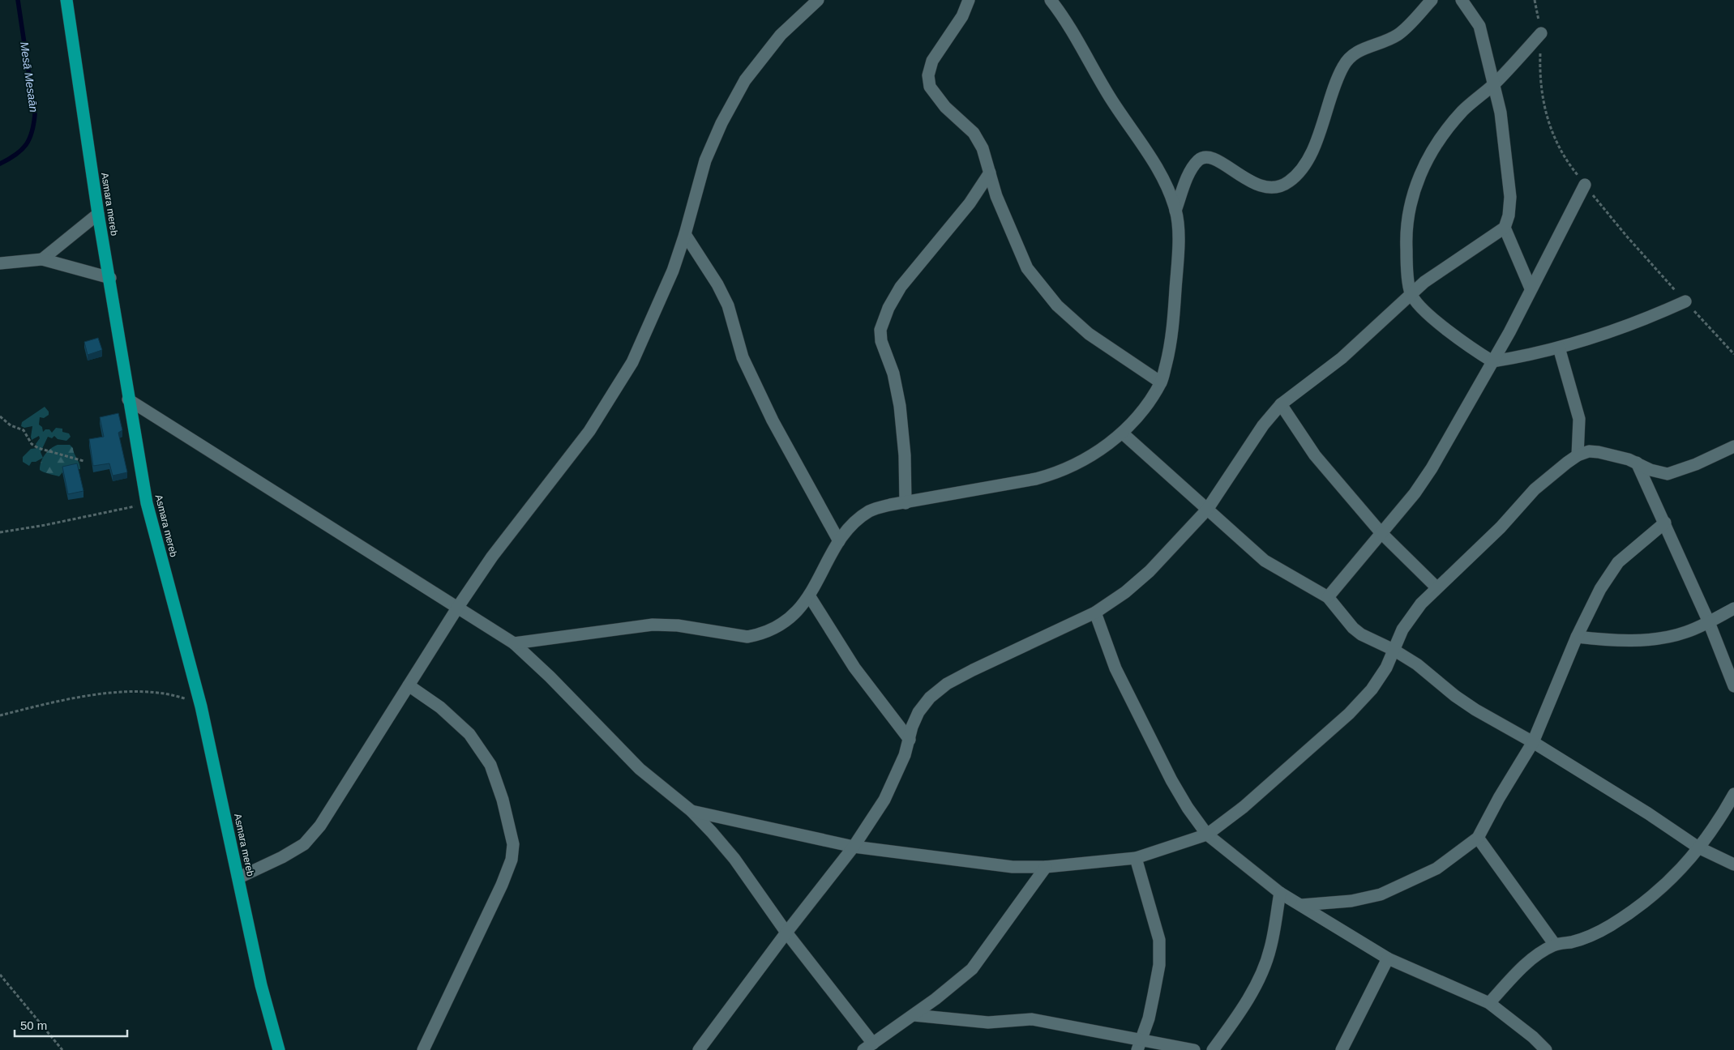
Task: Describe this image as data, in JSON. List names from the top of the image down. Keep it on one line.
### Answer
{"streets":{"highway":["Asmara mereb"]},"water":["Mesā Mesaān"],"scale_bar":"50 m"}
